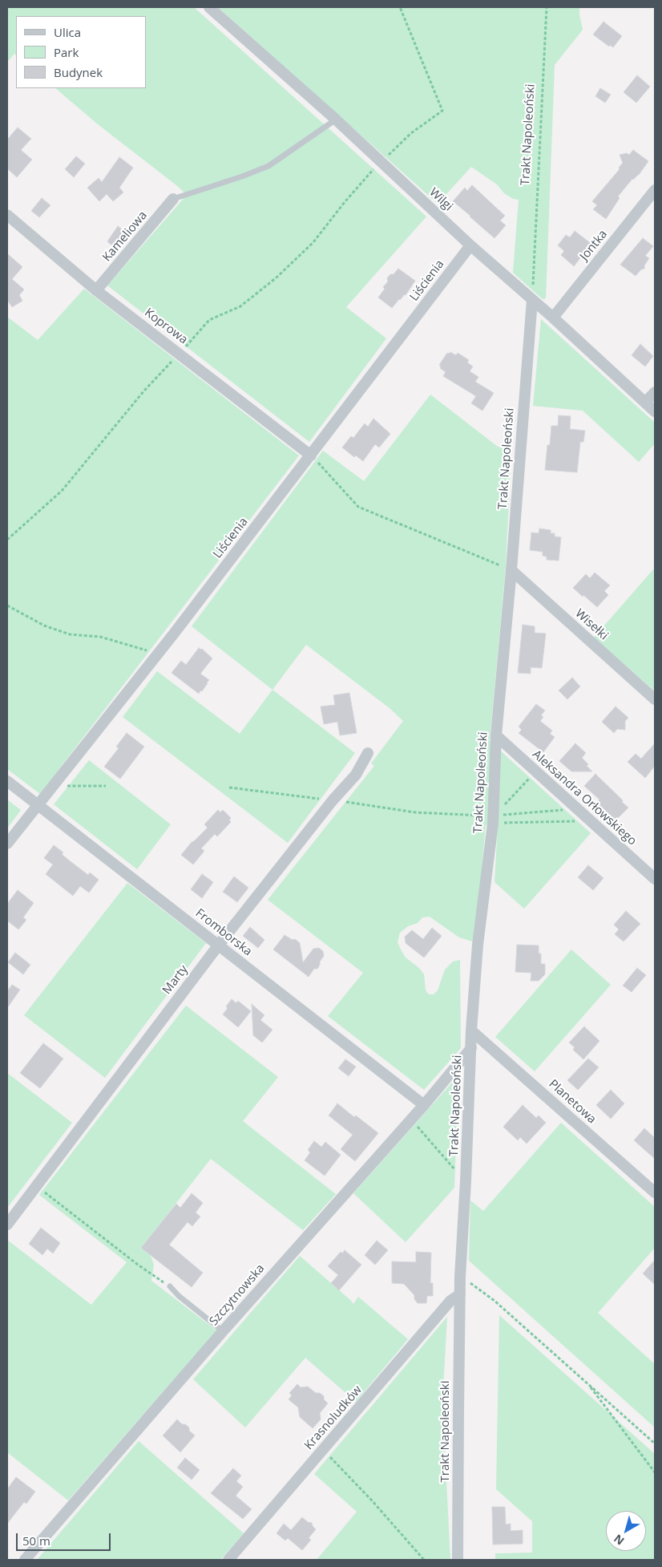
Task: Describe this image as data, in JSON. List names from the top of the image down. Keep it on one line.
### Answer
{"streets":{"street":["Trakt Napoleoński","Wilgi","Kameliowa","Jontka","Liścienia","Koprowa","Wisełki","Aleksandra Orłowskiego","Fromborska","Marty","Planetowa","Szczytnowska","Krasnoludków"]},"crossings":[["Trakt Napoleoński","Wilgi"],["Trakt Napoleoński","Wisełki"],["Trakt Napoleoński","Aleksandra Orłowskiego"],["Trakt Napoleoński","Planetowa"],["Trakt Napoleoński","Szczytnowska"],["Trakt Napoleoński","Krasnoludków"],["Wilgi","Jontka"],["Wilgi","Liścienia"],["Kameliowa","Koprowa"],["Liścienia","Koprowa"],["Liścienia","Fromborska"],["Fromborska","Marty"],["Fromborska","Szczytnowska"]],"legend":["Ulica","Park","Budynek"],"scale_bar":"50 m","north":"bottom left"}
